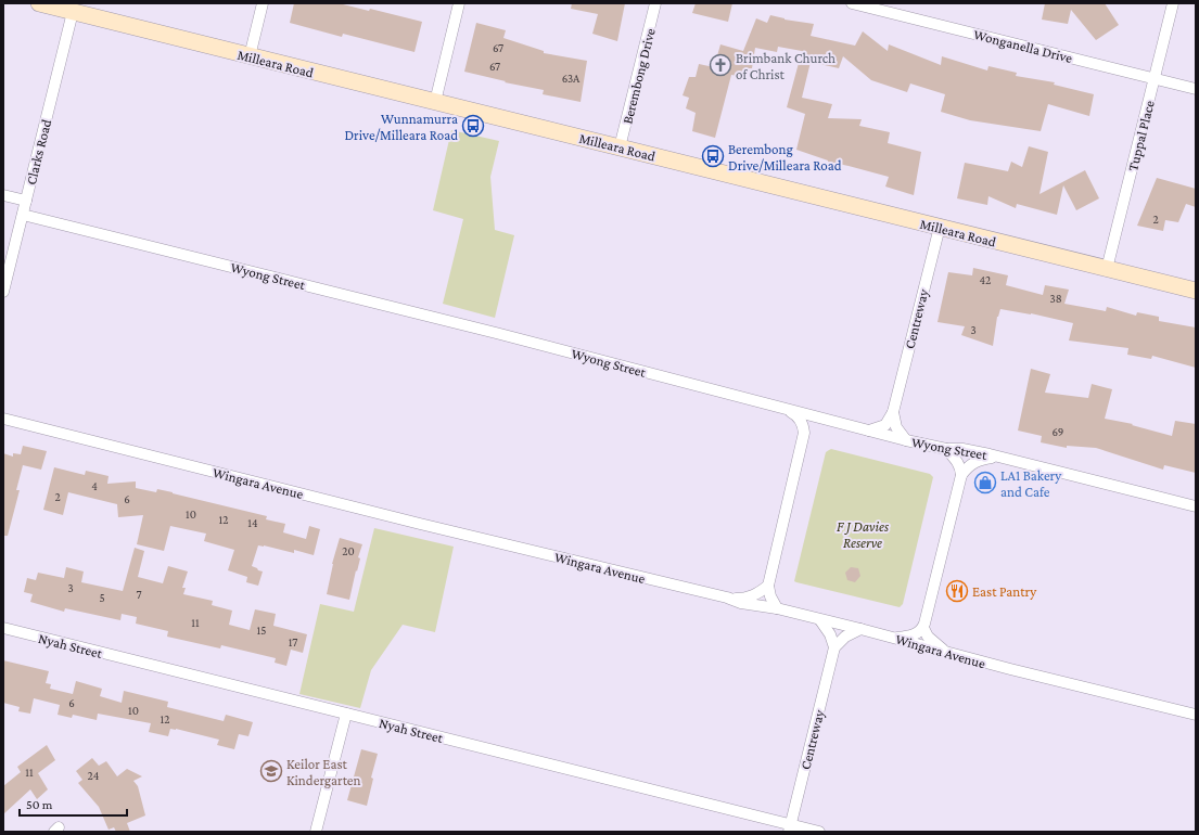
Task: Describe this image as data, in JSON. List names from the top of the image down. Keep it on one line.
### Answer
{"streets":{"main road":["Milleara Road"],"street":["Wonganella Drive","Berembong Drive","Tuppal Place","Clarks Road","Wyong Street","Centreway","Wingara Avenue","Nyah Street"]},"crossings":[["Wonganella Drive","Tuppal Place"],["Milleara Road","Berembong Drive"],["Milleara Road","Tuppal Place"],["Milleara Road","Clarks Road"],["Milleara Road","Centreway"],["Clarks Road","Wyong Street"],["Wyong Street","Centreway"],["Centreway","Nyah Street"]],"parks":["F J Davies Reserve"],"places":{"church":["Brimbank Church of Christ"],"bus stop":["Wunnamurra Drive/Milleara Road","Berembong Drive/Milleara Road"],"shop":["LA1 Bakery and Cafe"],"restaurant":["East Pantry"],"school or university":["Keilor East Kindergarten"]},"house_numbers":["67","67","63A","2","42","38","3","69","4","2","6","10","12","14","20","3","7","5","11","15","17","6","10","12","11","24"],"scale_bar":"50 m"}
